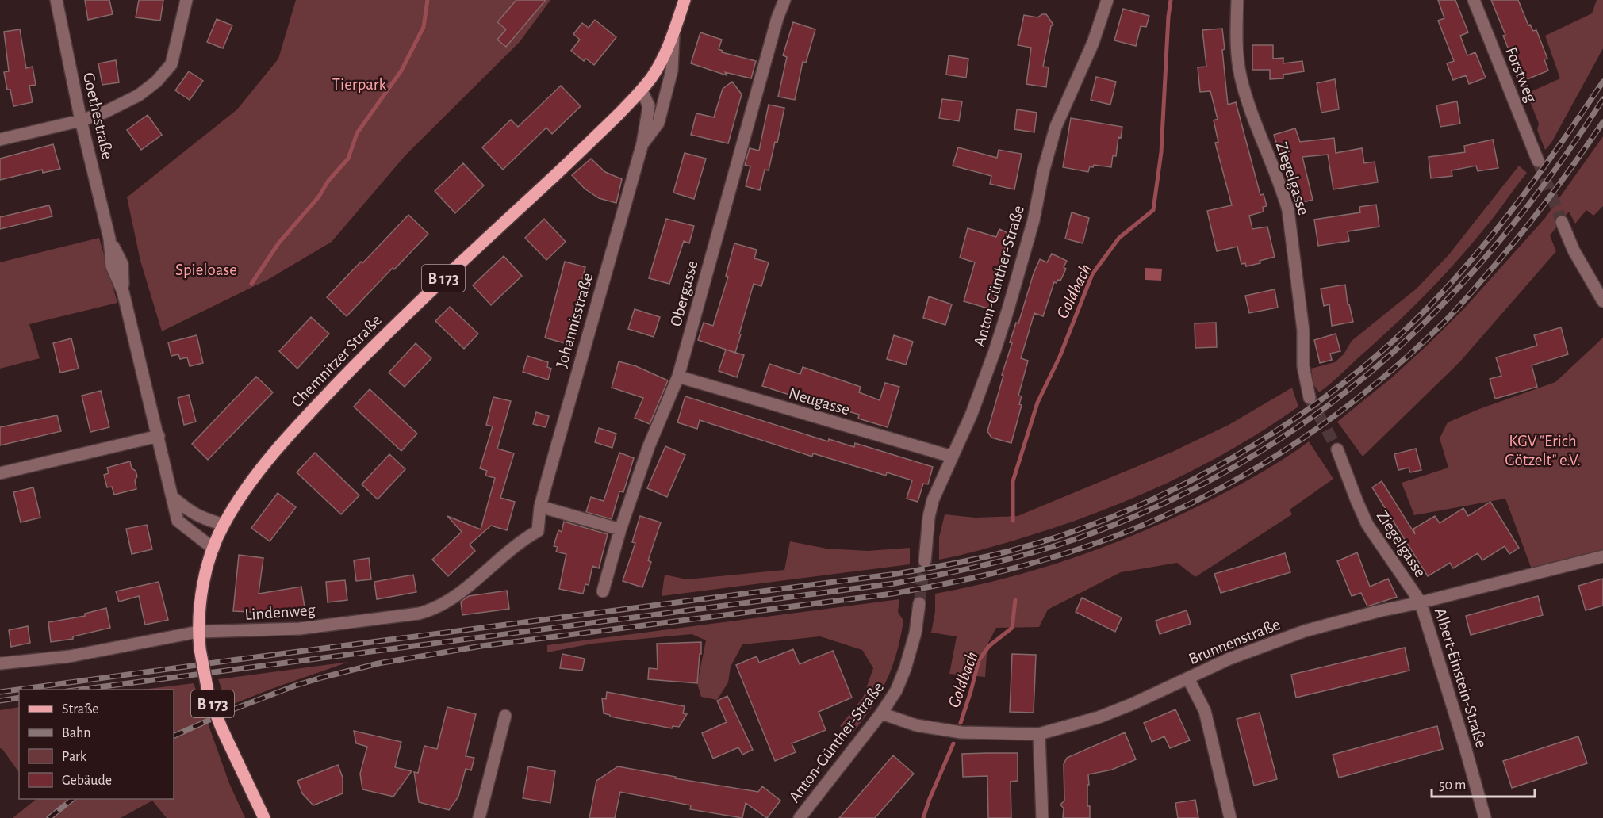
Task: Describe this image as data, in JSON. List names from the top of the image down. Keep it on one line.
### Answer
{"streets":{"main road":["B 173","Chemnitzer Straße"],"street":["Forstweg","Goethestraße","Ziegelgasse","Anton-Günther-Straße","Obergasse","Johannisstraße","Neugasse","Lindenweg","Brunnenstraße","Albert-Einstein-Straße"]},"crossings":[["Goethestraße","Chemnitzer Straße"],["Ziegelgasse","Brunnenstraße"],["Ziegelgasse","Albert-Einstein-Straße"],["Anton-Günther-Straße","Neugasse"],["Anton-Günther-Straße","Brunnenstraße"],["Obergasse","Neugasse"],["Johannisstraße","Chemnitzer Straße"],["Johannisstraße","Lindenweg"],["Chemnitzer Straße","Lindenweg"],["Brunnenstraße","Albert-Einstein-Straße"]],"water":["Goldbach"],"parks":["Tierpark","Spieloase","KGV \"Erich Götzelt\" e.V."],"legend":["Straße","Bahn","Park","Gebäude"],"scale_bar":"50 m"}
